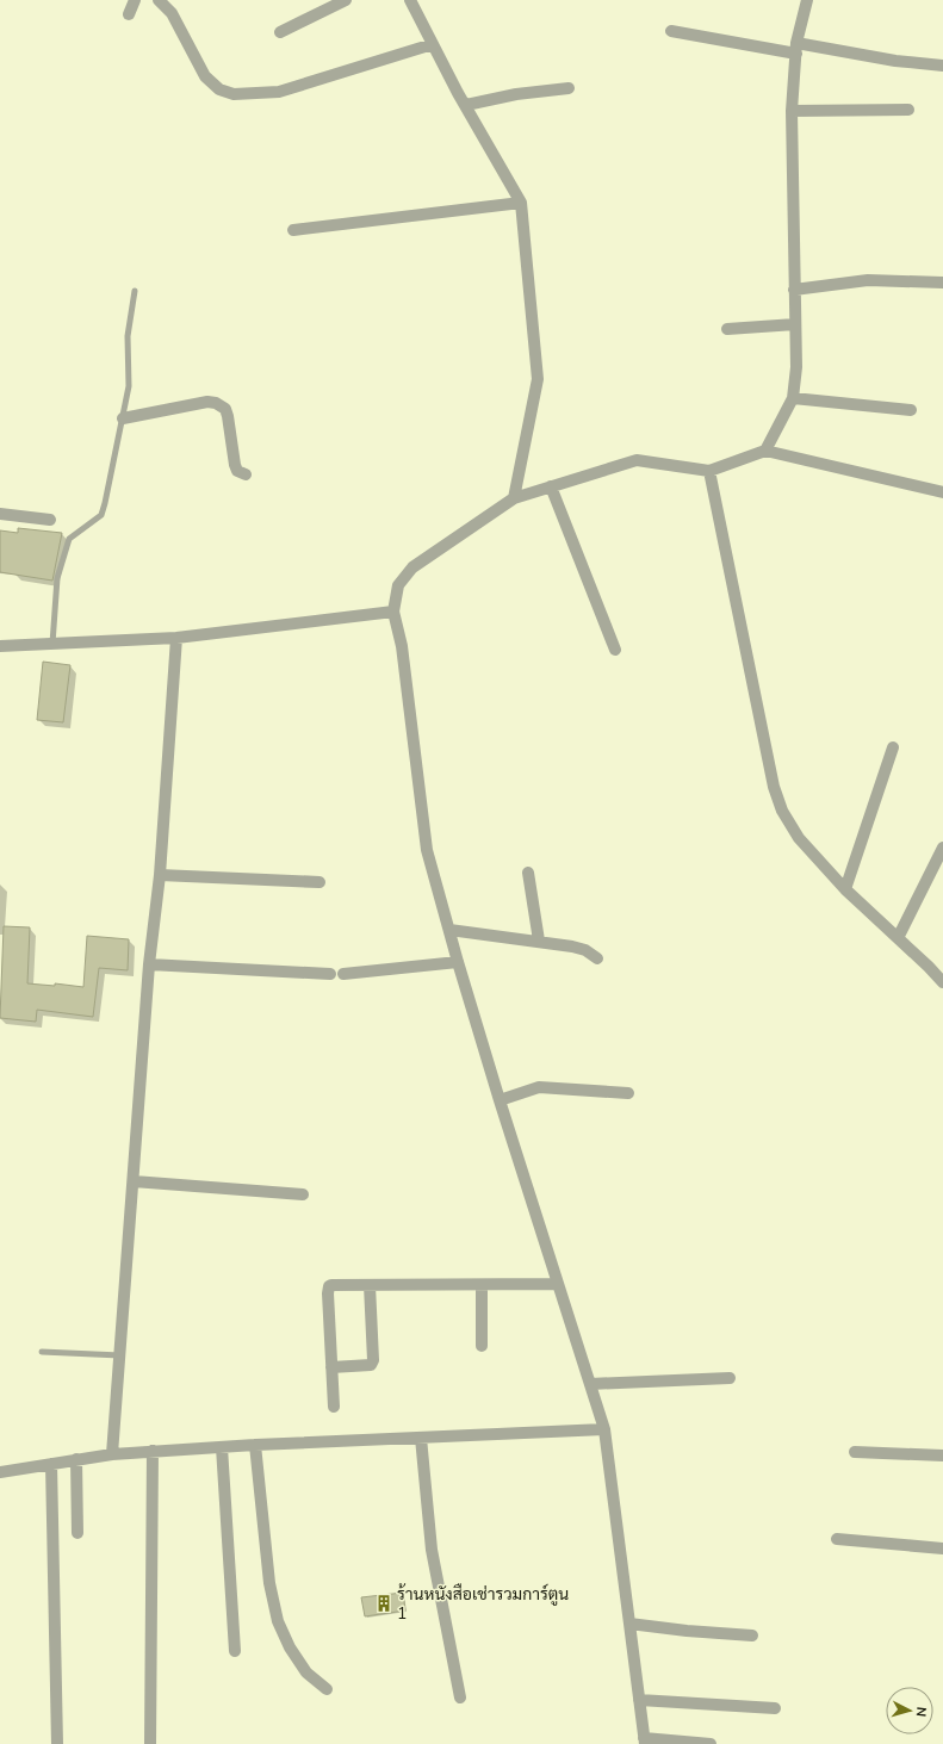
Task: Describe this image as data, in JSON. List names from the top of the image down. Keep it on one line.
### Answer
{"places":{"building":["ร้านหนังสือเช่ารวมการ์ตูน 1"]},"north":"right"}
